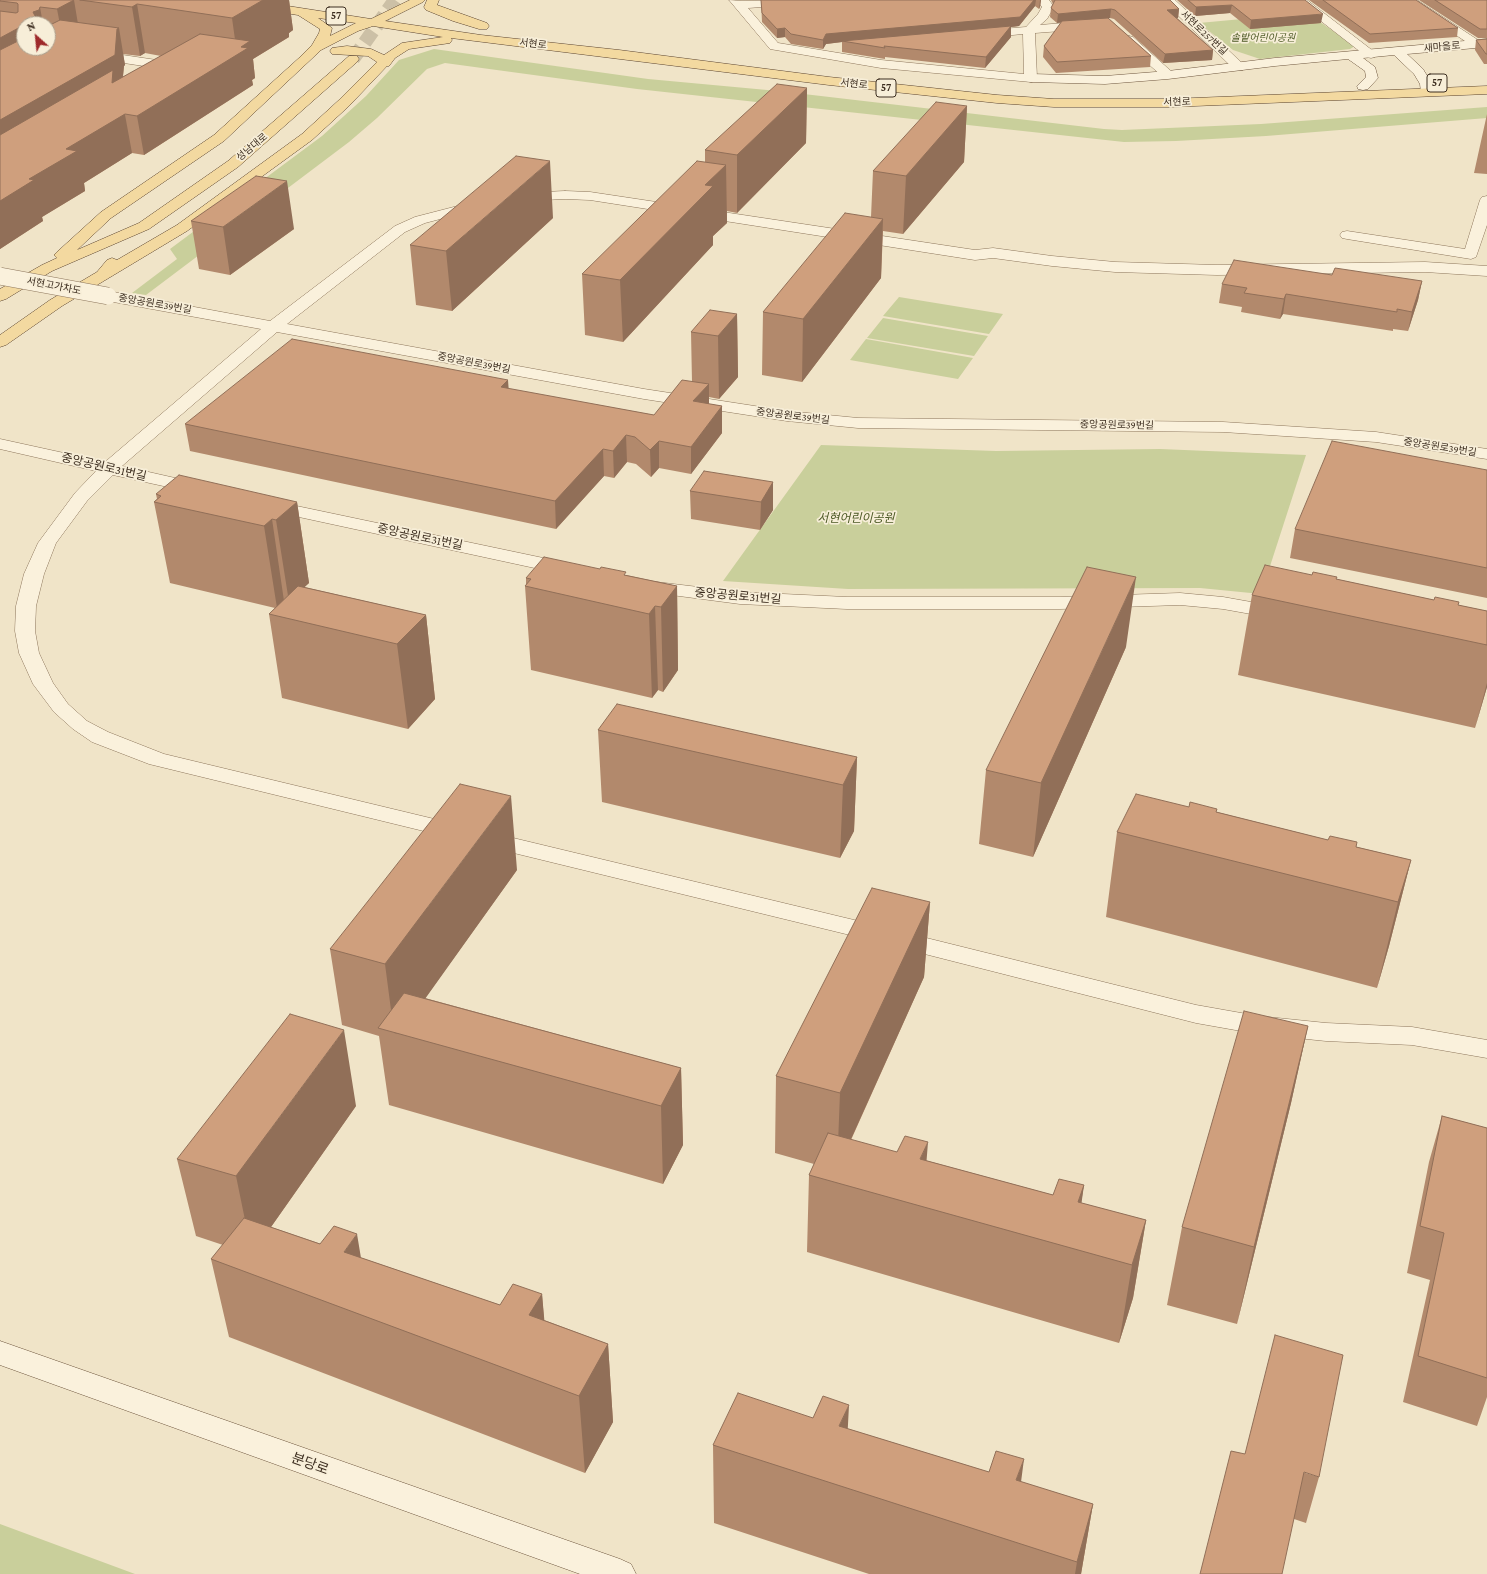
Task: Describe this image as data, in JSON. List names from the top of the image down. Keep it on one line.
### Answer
{"streets":{"main road":["57","서현로","성남대로"],"street":["서현로257번길","새마을로","서현고가차도","중앙공원로39번길","중앙공원로31번길","분당로"]},"crossings":[["서현로257번길","새마을로"],["서현고가차도","중앙공원로39번길"]],"parks":["솔밭어린이공원","서현어린이공원"],"north":"top left"}
